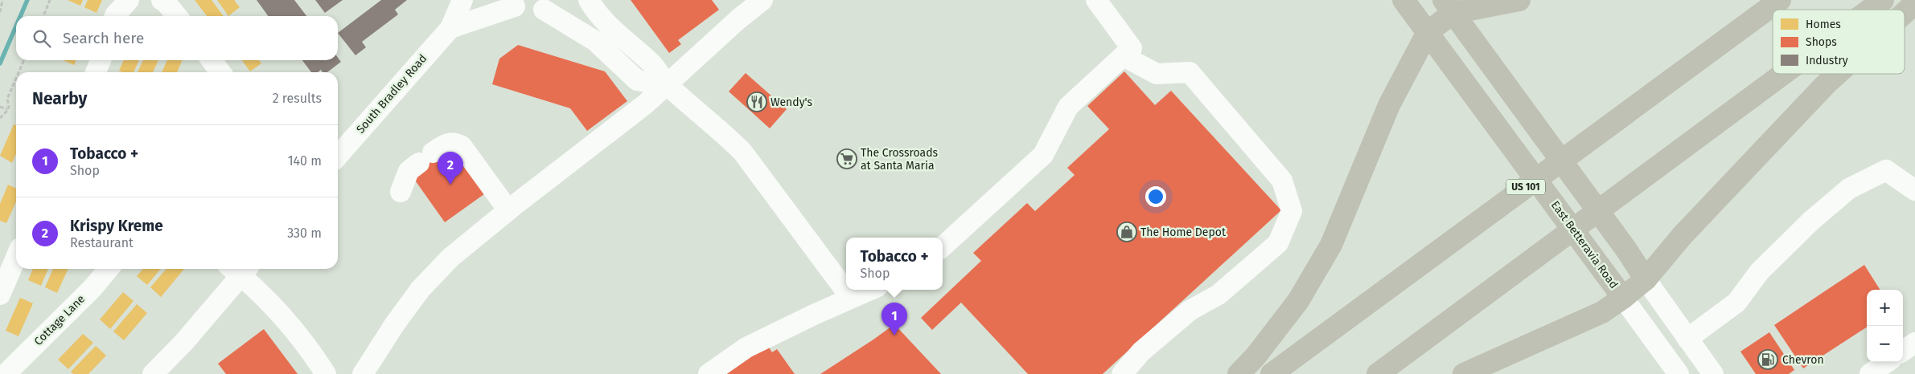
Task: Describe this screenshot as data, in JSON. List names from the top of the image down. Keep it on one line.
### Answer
{"streets":{"highway":["US 101","East Betteravia Road"],"street":["South Bradley Road","Cottage Lane"]},"places":{"restaurant":["Wendy's"],"supermarket":["The Crossroads at Santa Maria"],"shop":["The Home Depot"],"fuel station":["Chevron"]},"legend":["Homes","Shops","Industry"],"page":{"search":"Search here","heading":["Nearby","2 results"],"list":[{"mark":"1","name":"Tobacco +","note":"Shop","value":"140 m"},{"mark":"2","name":"Krispy Kreme","note":"Restaurant","value":"330 m"}],"pins":["2","1"],"popup":["Tobacco +","Shop"],"map_buttons":["+","−"]}}
